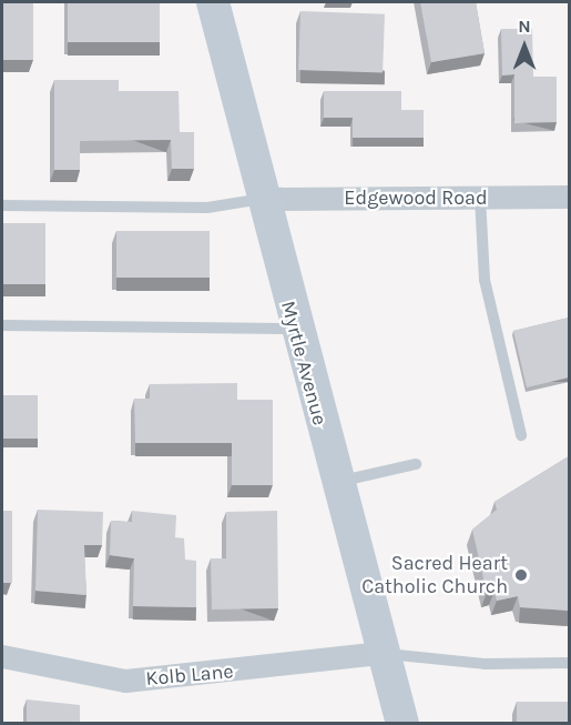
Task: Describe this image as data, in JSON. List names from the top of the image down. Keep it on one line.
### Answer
{"streets":{"main road":["Myrtle Avenue"],"street":["Edgewood Road","Kolb Lane"]},"crossings":[["Edgewood Road","Myrtle Avenue"],["Myrtle Avenue","Kolb Lane"]],"places":["Sacred Heart Catholic Church"],"north":"top"}
